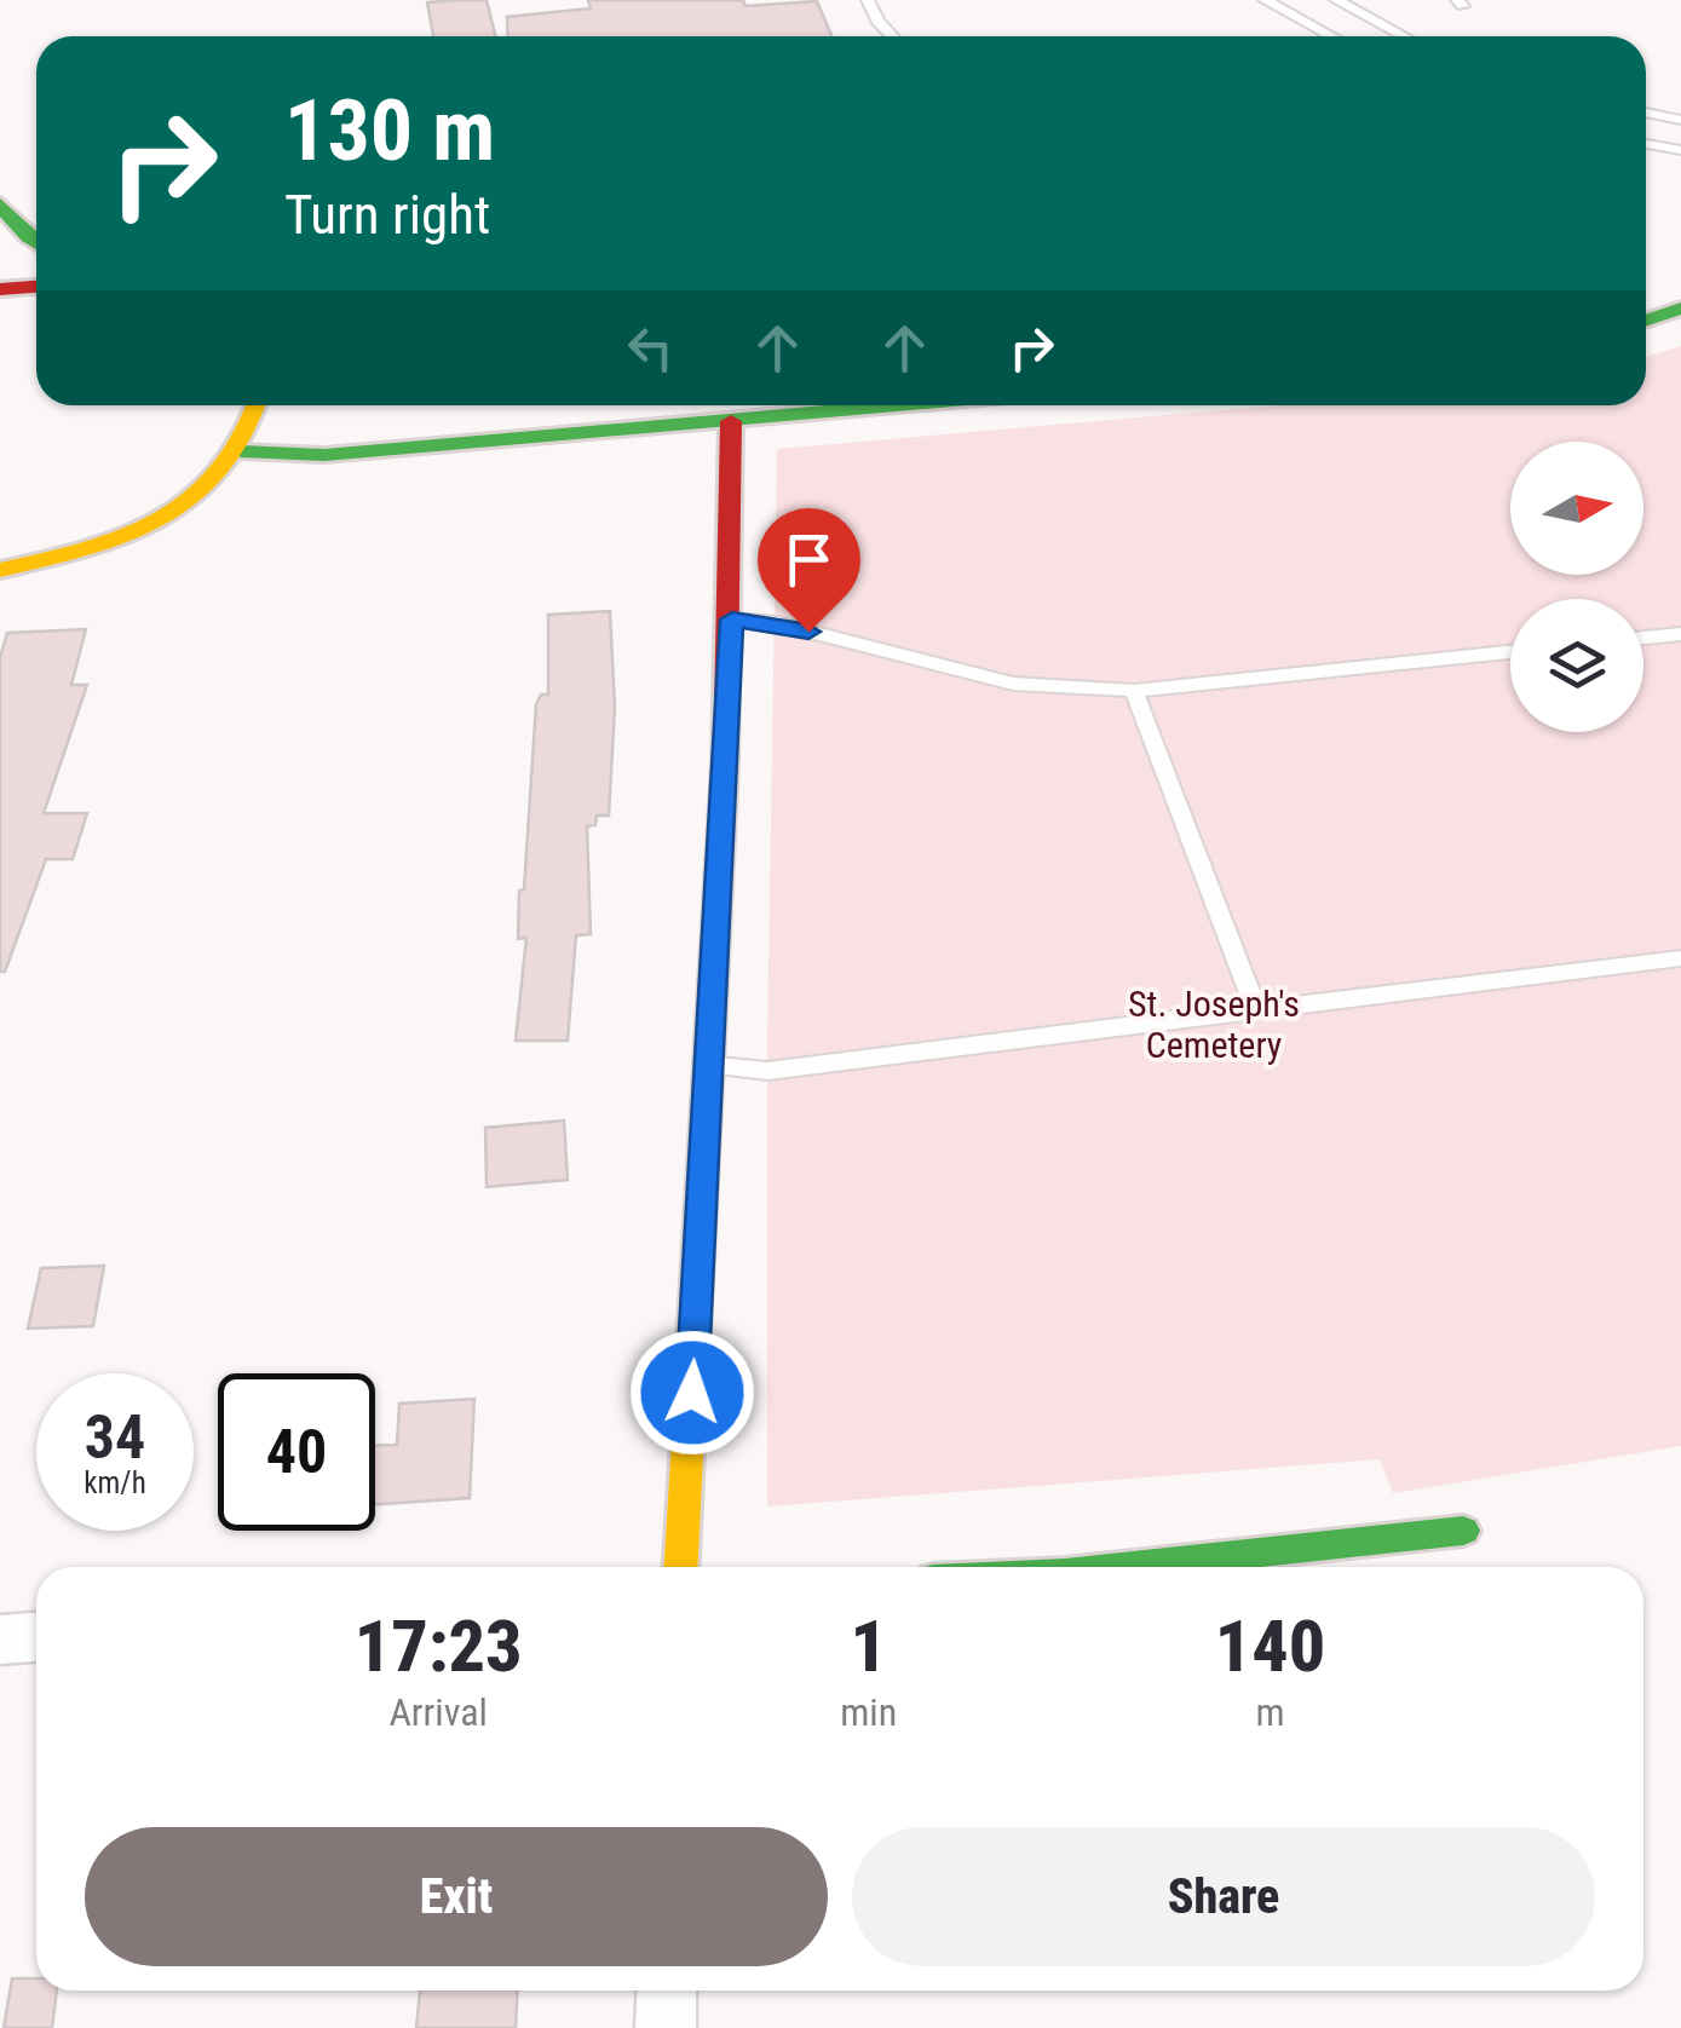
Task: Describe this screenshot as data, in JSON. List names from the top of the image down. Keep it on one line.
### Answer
{"parks":["St. Joseph's Cemetery"],"north":"right","page":{"turn":["130 m","Turn right"],"speed":"34 km/h","limit":"40","eta":["17:23","Arrival","1","min","140","m"],"buttons":["Exit","Share"]}}
